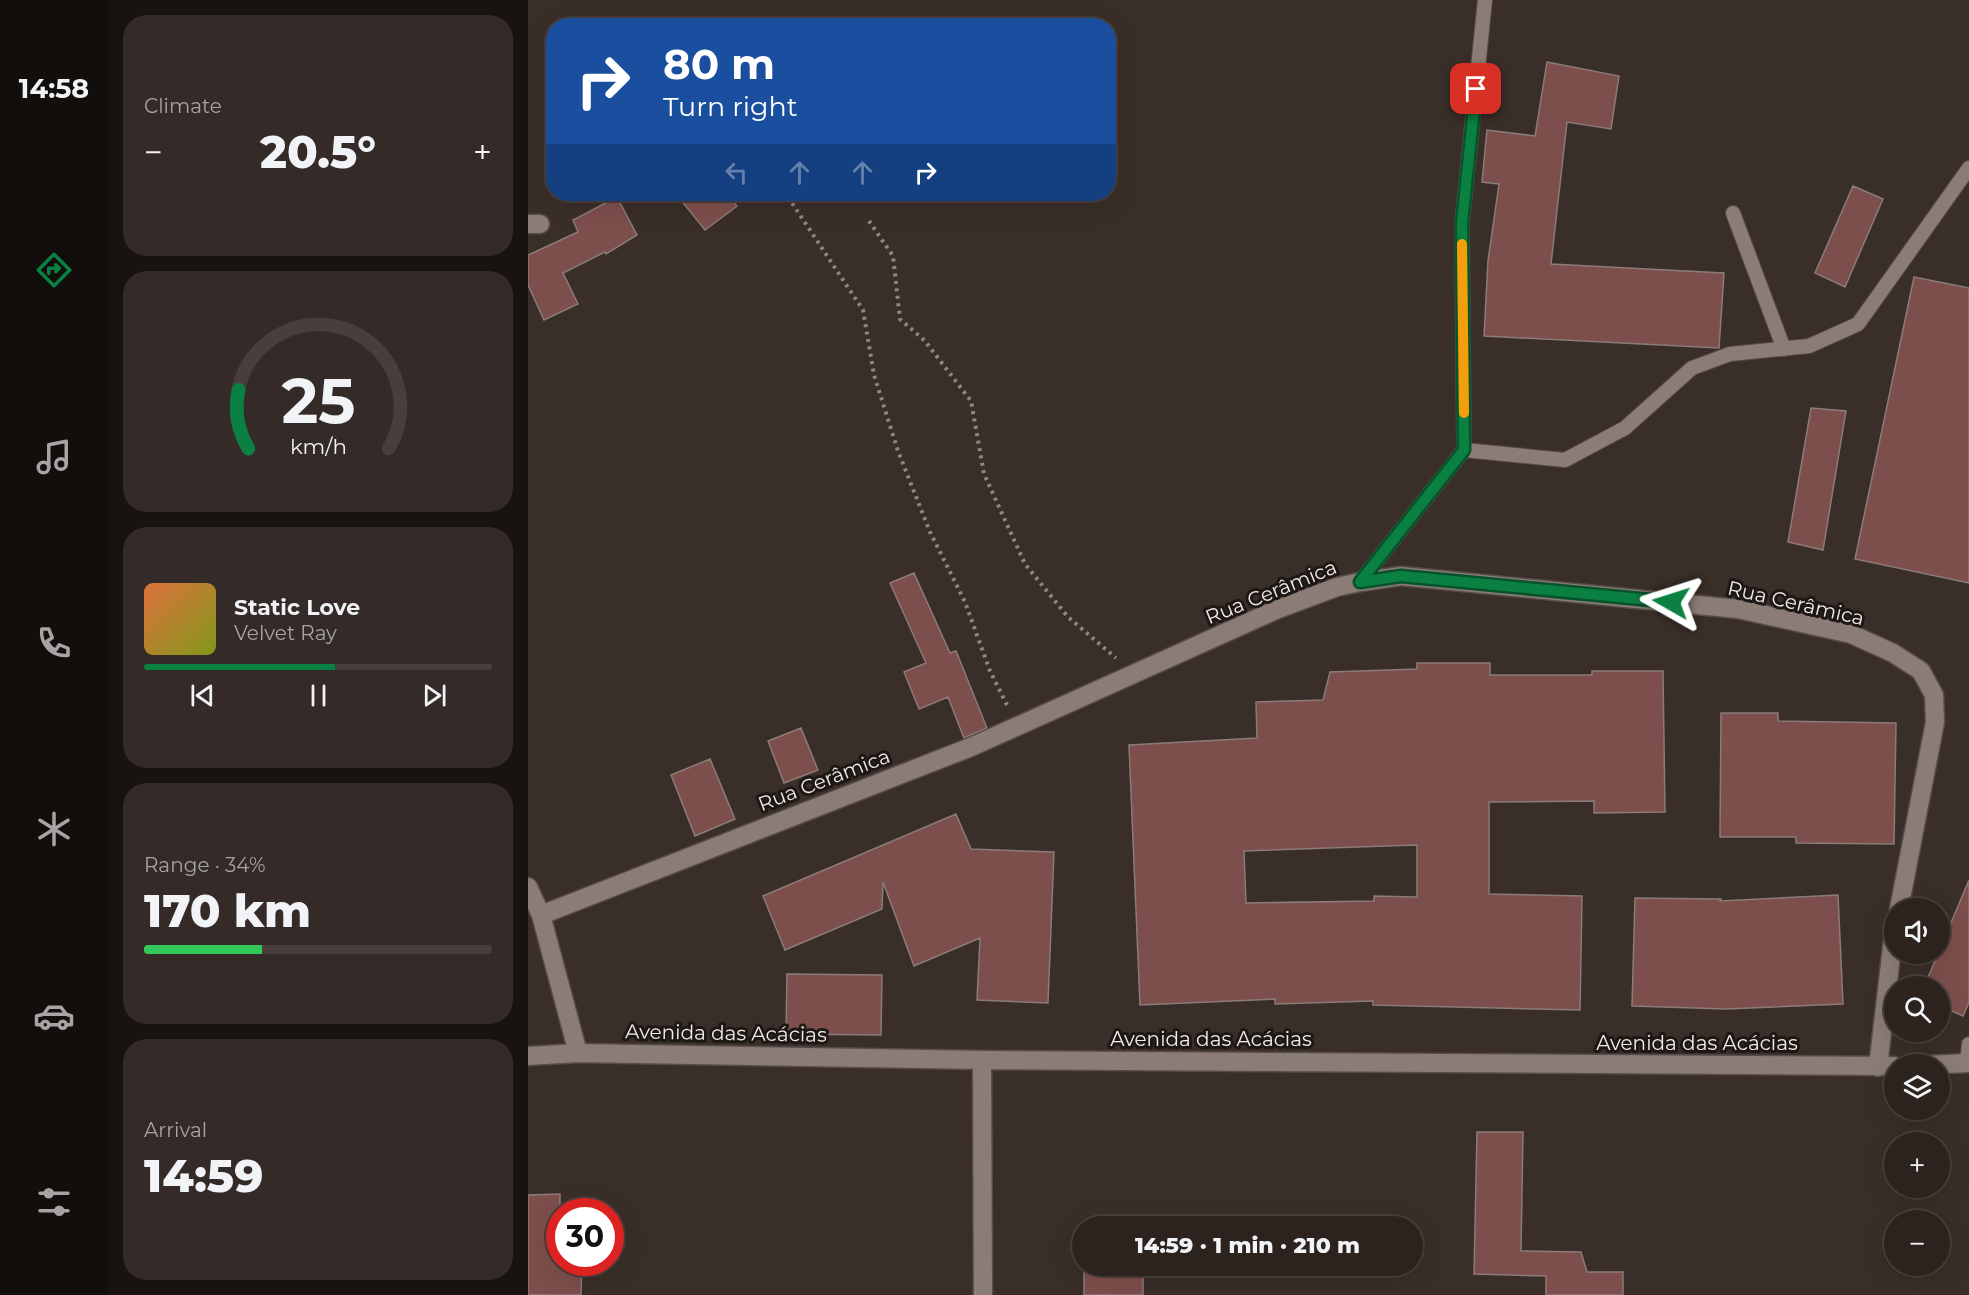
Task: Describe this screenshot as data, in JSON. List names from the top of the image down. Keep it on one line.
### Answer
{"streets":{"street":["Rua Cerâmica","Avenida das Acácias"]},"page":{"tabs":"14:58","tile":["Climate",["Range · 34%","170 km"],["Arrival","14:59"]],"turn":["80 m","Turn right"],"heat":["−","20.5°","+"],"song":["Static Love","Velvet Ray"],"map_buttons":["+","−"],"limit":"30","trip":"14:59 · 1 min · 210 m","gauge":["25","km/h"]}}
